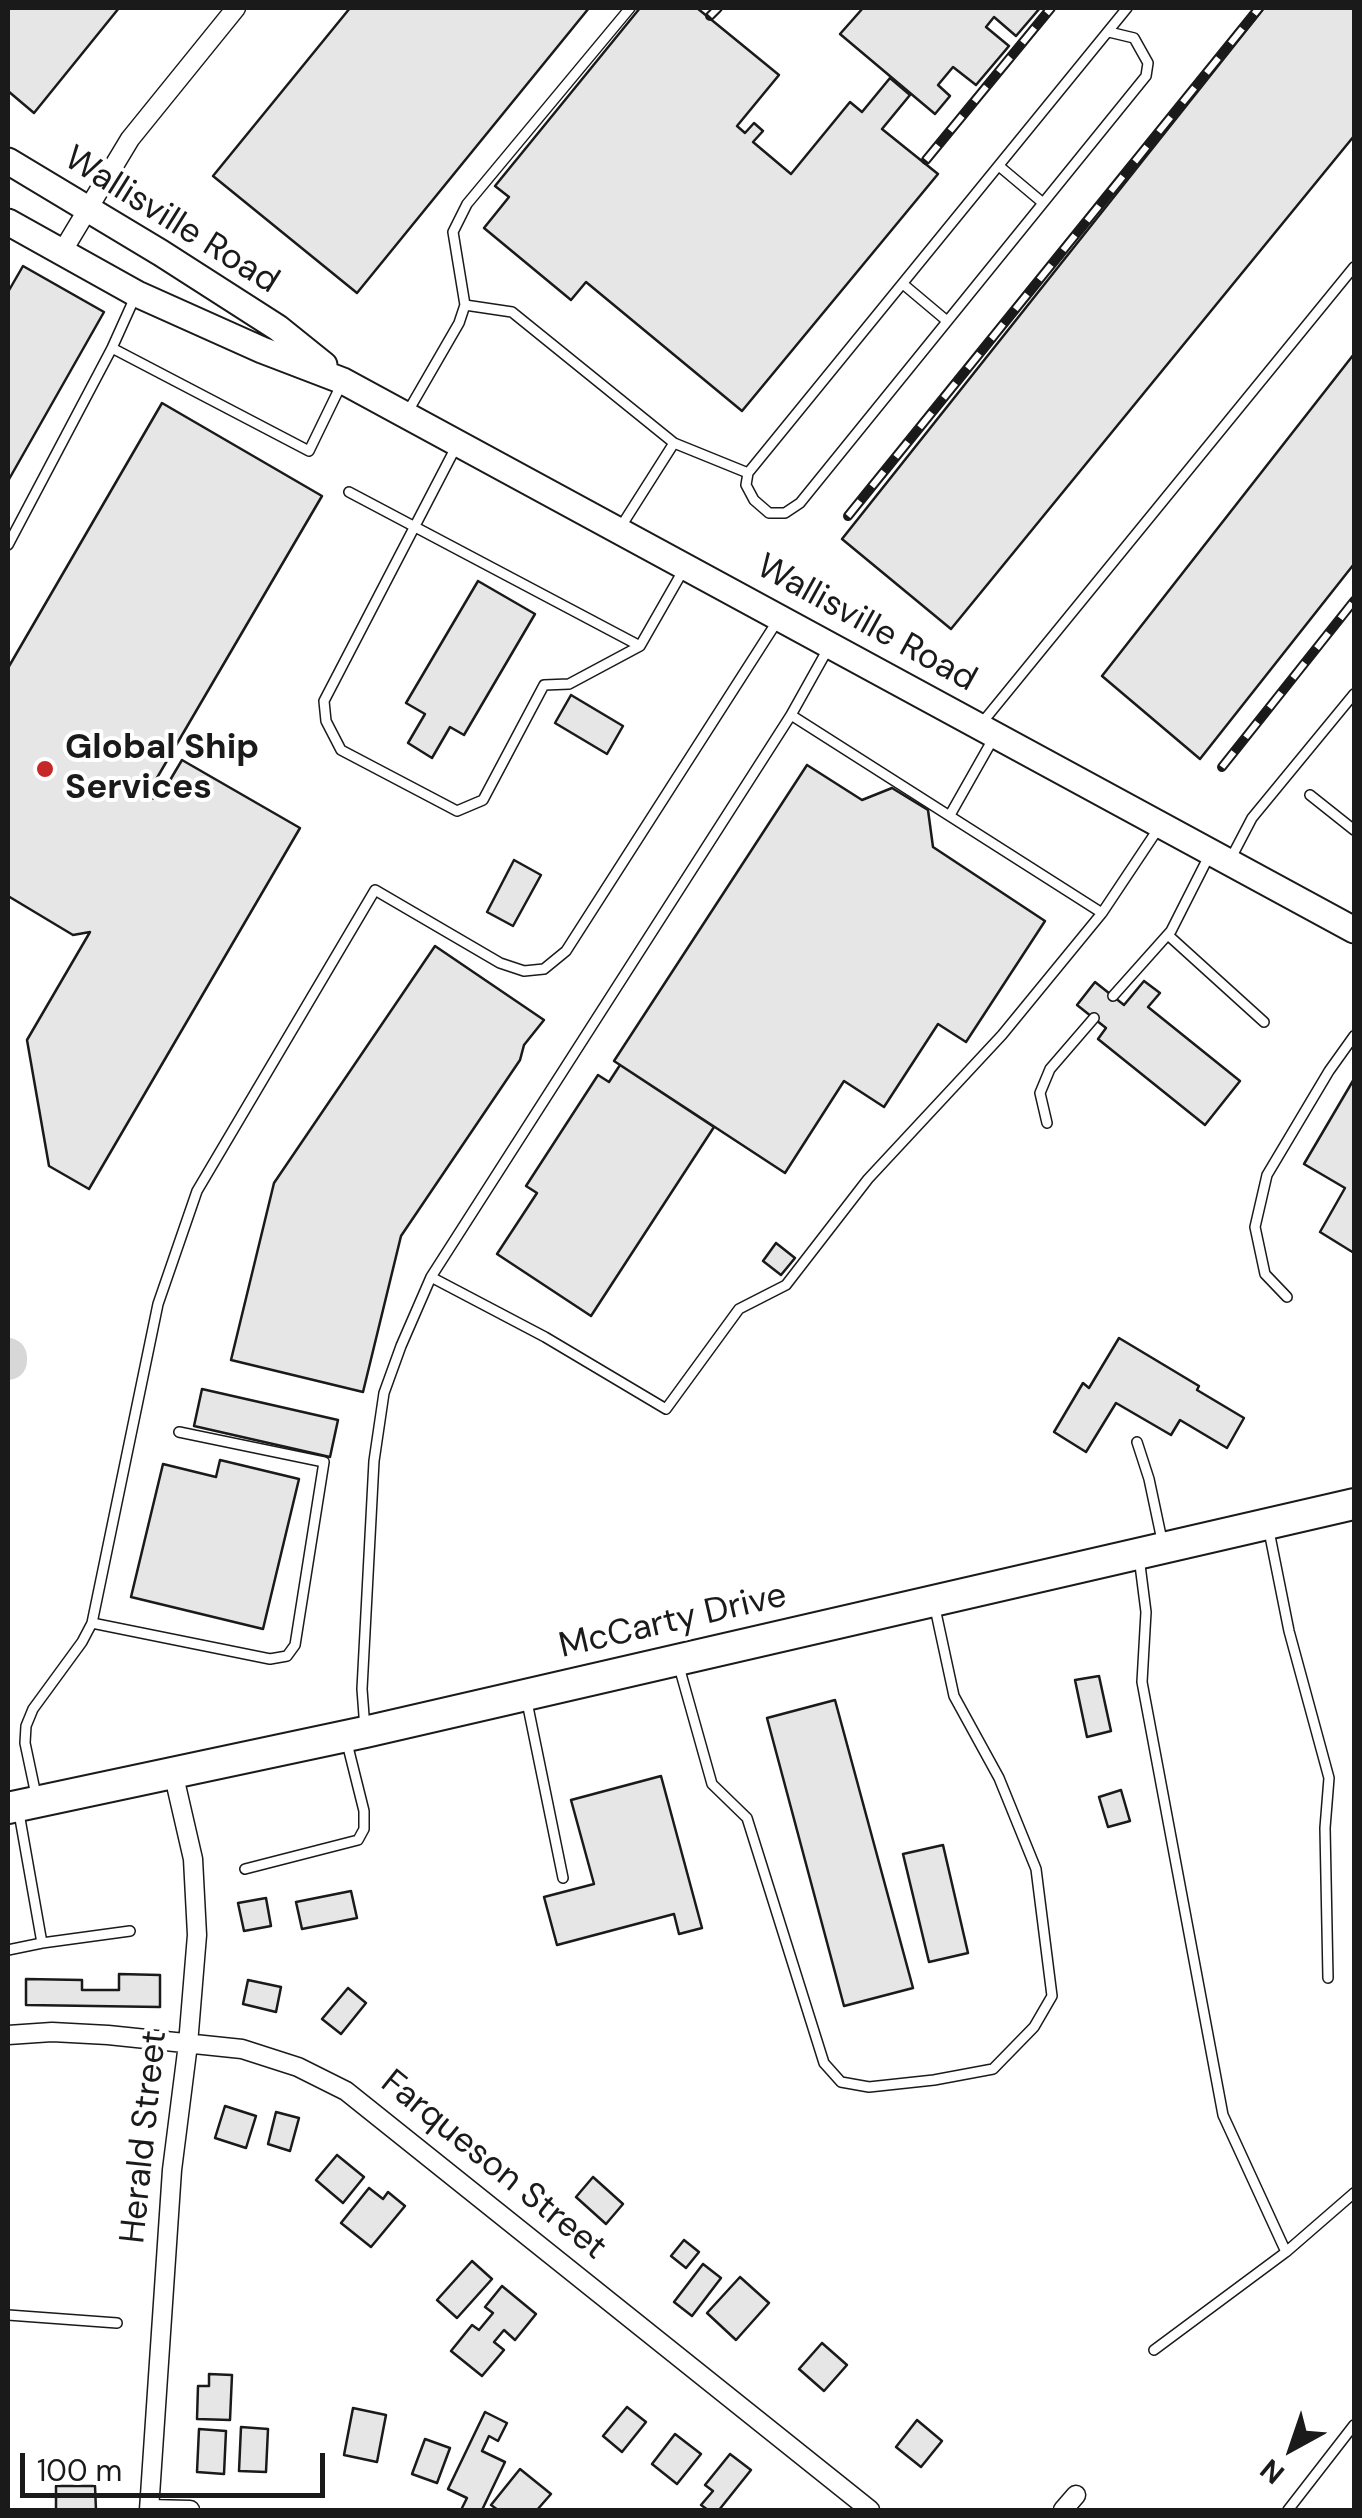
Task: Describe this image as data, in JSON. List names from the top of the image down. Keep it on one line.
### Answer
{"streets":{"main road":["Wallisville Road","McCarty Drive"],"street":["Herald Street","Farqueson Street"]},"crossings":[["McCarty Drive","Herald Street"],["Herald Street","Farqueson Street"]],"places":["Global Ship Services"],"scale_bar":"100 m","north":"bottom left"}
